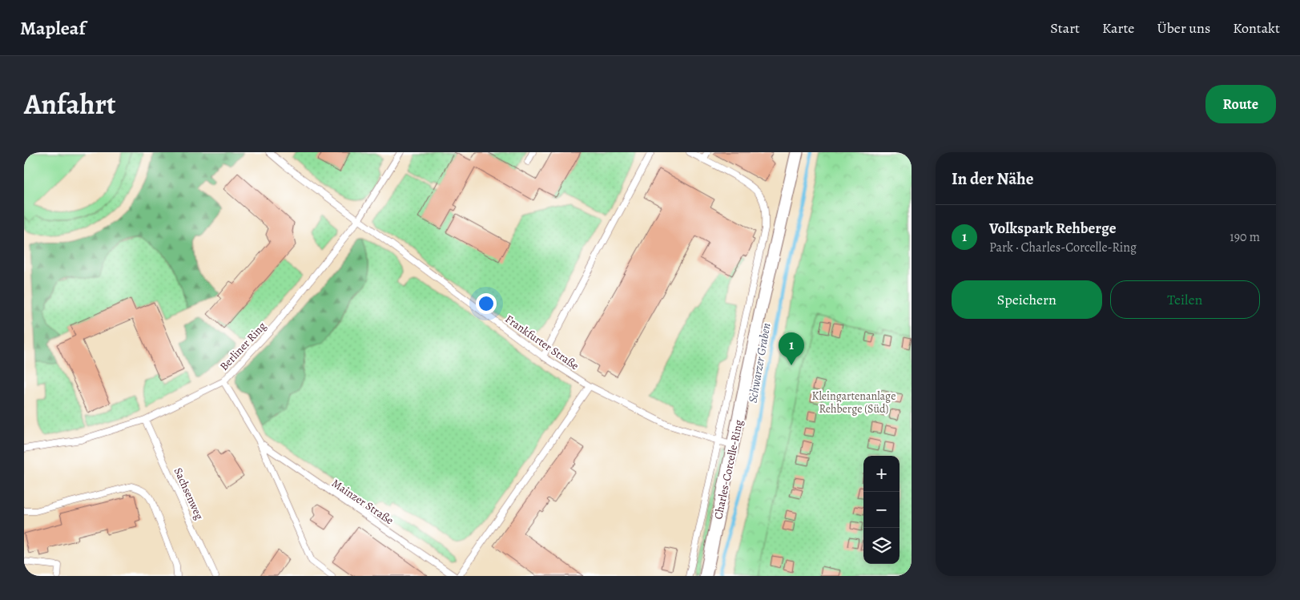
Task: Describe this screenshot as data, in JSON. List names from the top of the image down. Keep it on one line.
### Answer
{"streets":{"street":["Charles-Corcelle-Ring"],"lane":["Frankfurter Straße","Berliner Ring","Sachsenweg","Mainzer Straße"]},"crossings":[["Frankfurter Straße","Berliner Ring"],["Frankfurter Straße","Charles-Corcelle-Ring"],["Berliner Ring","Sachsenweg"],["Berliner Ring","Mainzer Straße"]],"water":["Schwarzer Graben"],"parks":["Kleingartenanlage Rehberge (Süd)"],"page":{"header":"Mapleaf","nav":["Start","Karte","Über uns","Kontakt"],"title":"Anfahrt","buttons":["Route",["Speichern","Teilen"]],"heading":"In der Nähe","list":[{"mark":"1","name":"Volkspark Rehberge","note":"Park · Charles-Corcelle-Ring","value":"190 m"}],"pins":"1","map_buttons":["+","−"]}}
